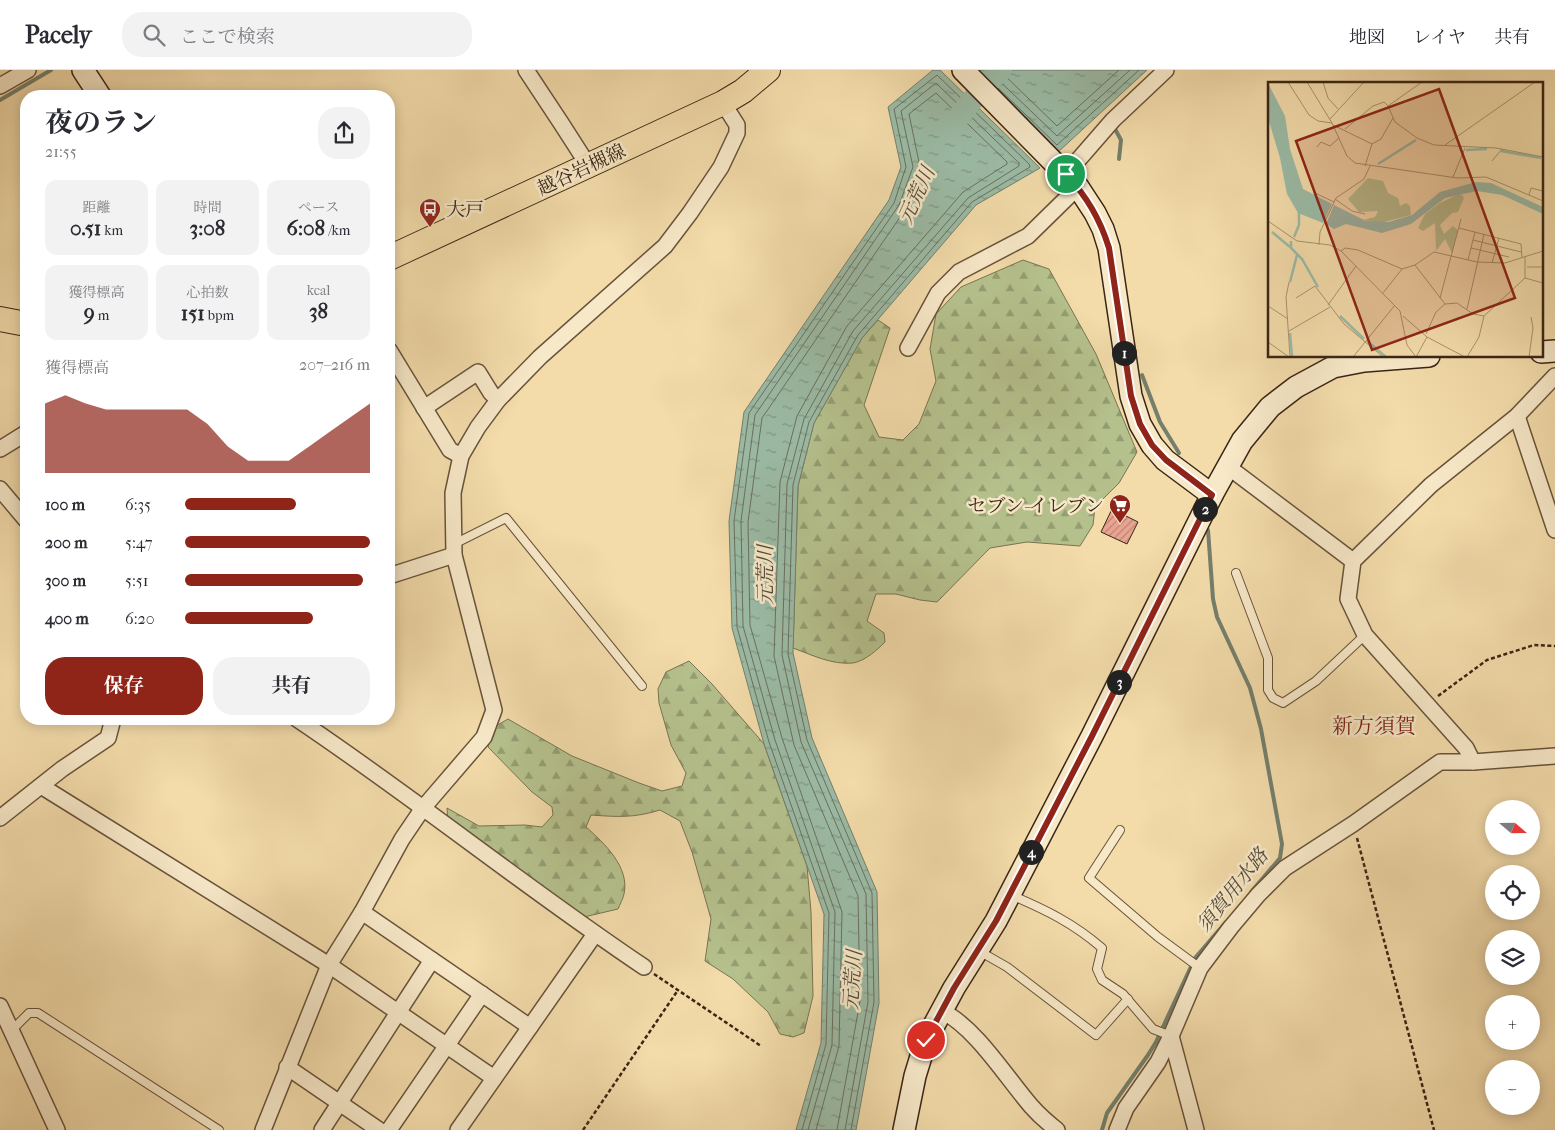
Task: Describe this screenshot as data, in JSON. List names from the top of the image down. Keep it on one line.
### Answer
{"streets":{"main road":["越谷岩槻線"]},"districts":["新方須賀"],"water":["元荒川","須賀用水路"],"places":{"bus stop":["大戸"],"supermarket":["セブン-イレブン"]},"north":"right","page":{"header":"Pacely","search":"ここで検索","nav":["地図","レイヤ","共有"],"heading":["夜のラン","21:55"],"stats":[["距離","0.51 km"],["時間","3:08"],["ペース","6:08 /km"],["獲得標高","9 m"],["心拍数","151 bpm"],["kcal","38"]],"pins":["1","2","3","4"],"chart":["獲得標高","207–216 m"],"list":[{"name":"100 m","note":"6:35"},{"name":"200 m","note":"5:47"},{"name":"300 m","note":"5:51"},{"name":"400 m","note":"6:20"}],"buttons":["保存","共有"],"map_buttons":["+","−"]}}
